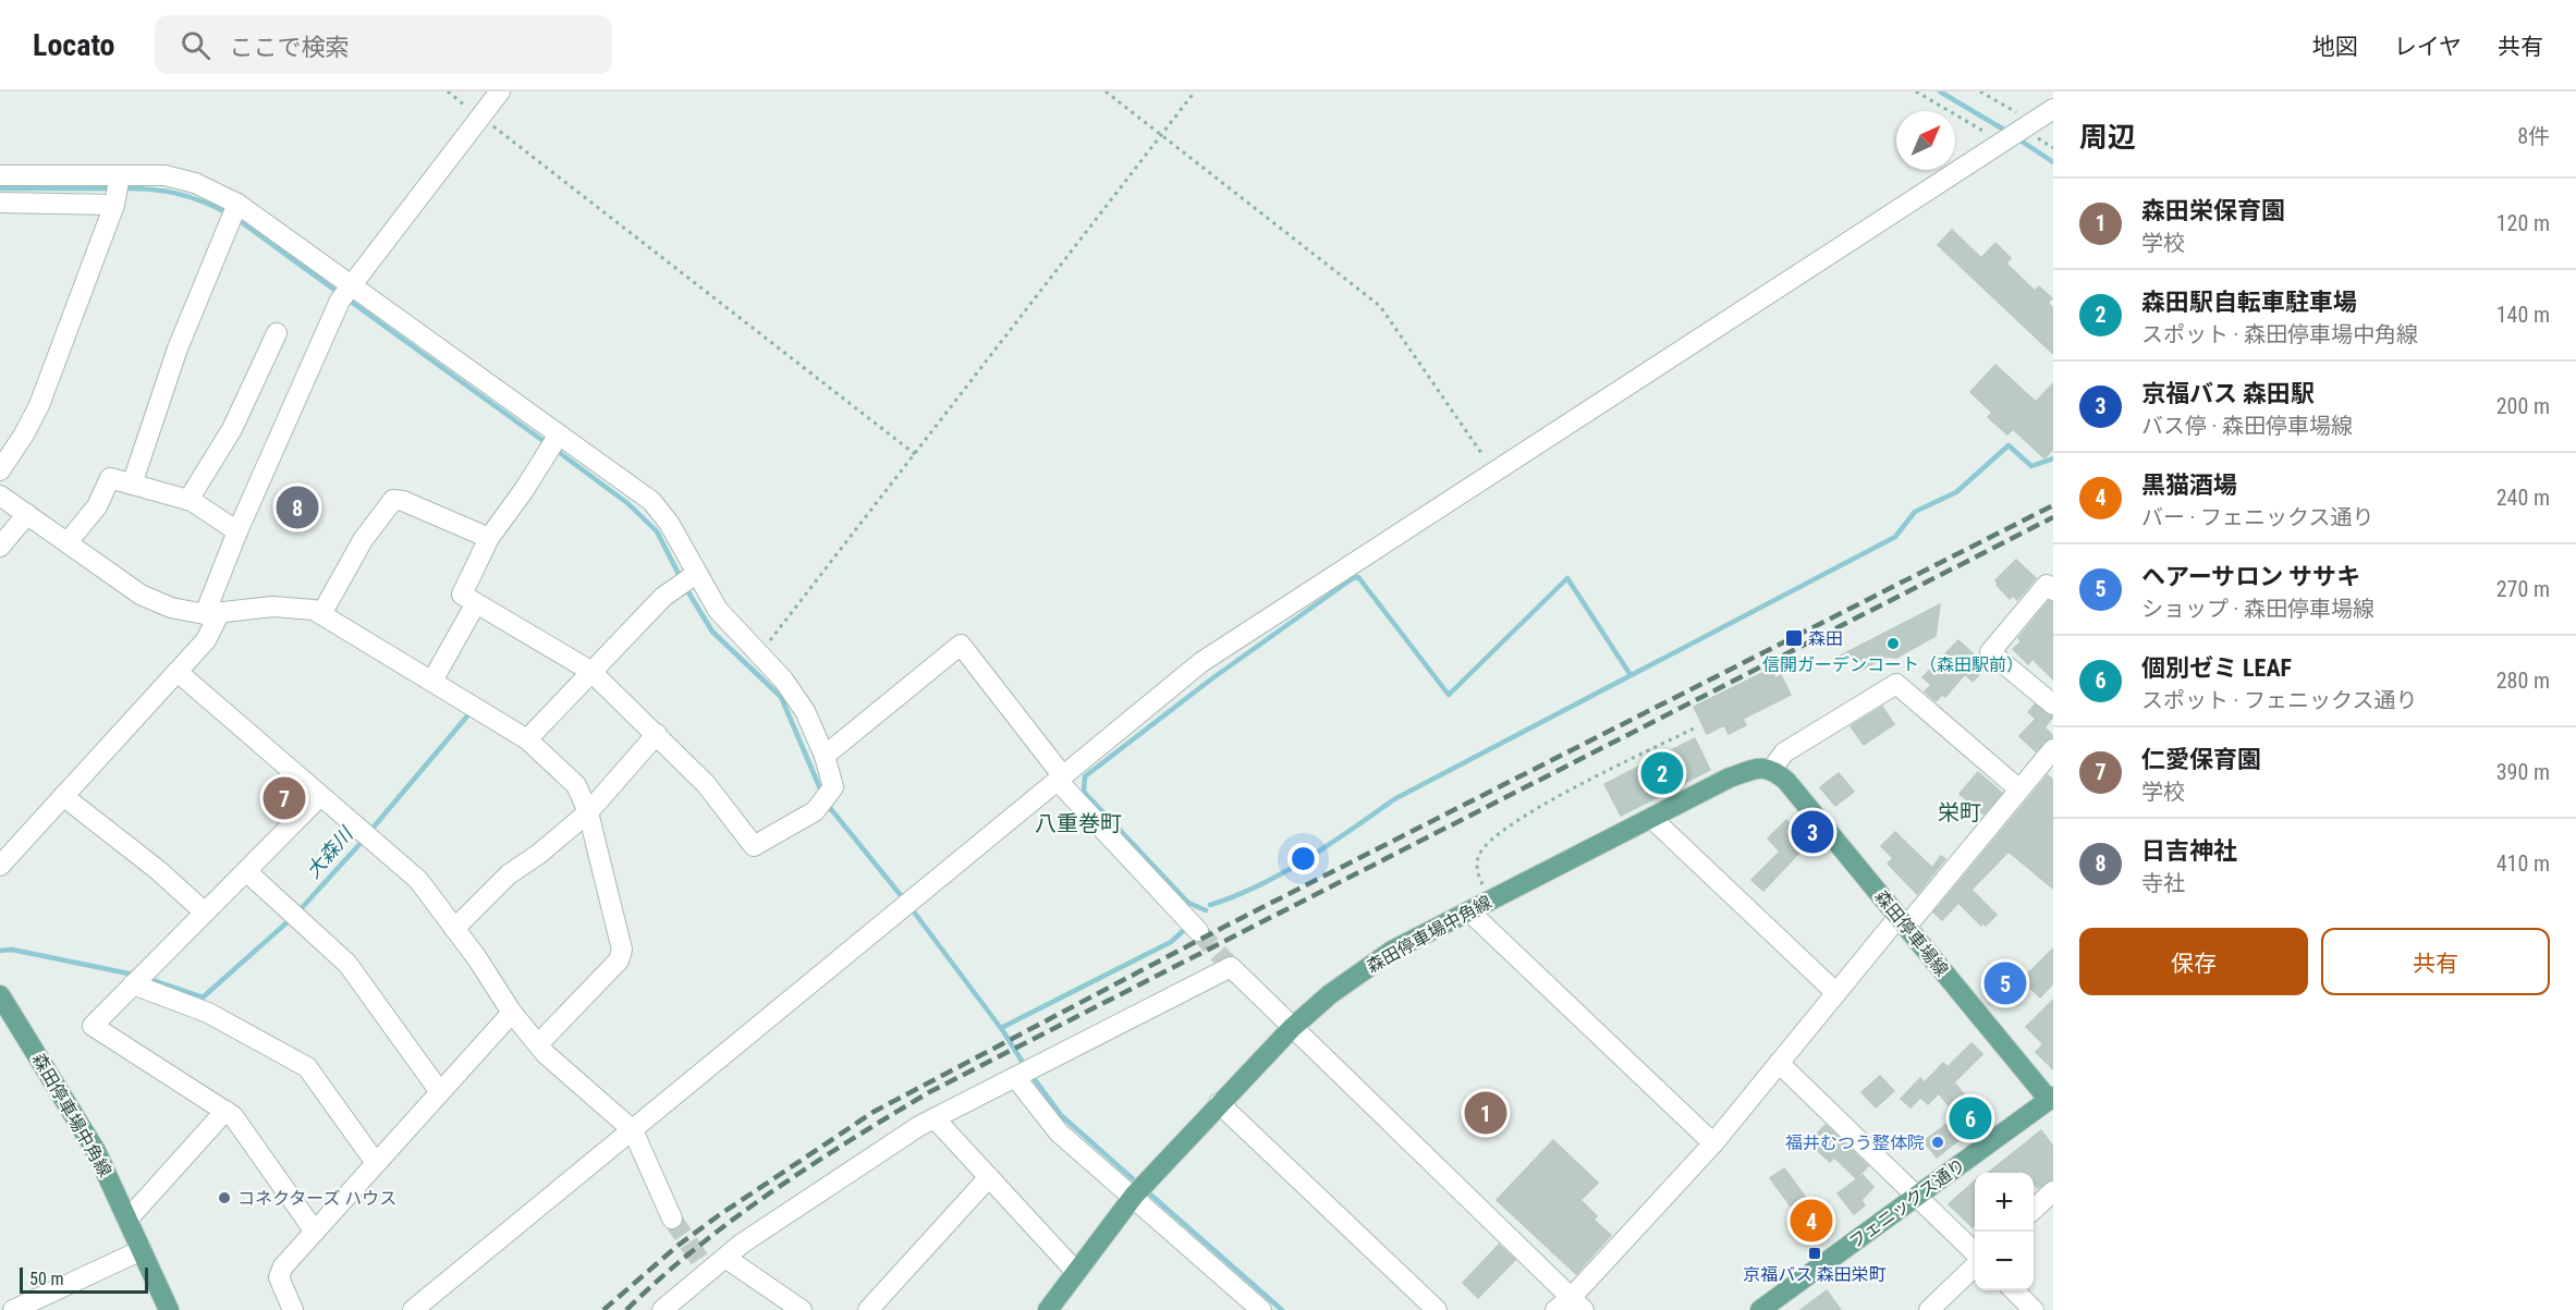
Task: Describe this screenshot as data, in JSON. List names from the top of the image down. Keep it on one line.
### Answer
{"streets":{"main road":["森田停車場線","森田停車場中角線","フェニックス通り"]},"crossings":[["森田停車場線","森田停車場中角線"],["森田停車場線","フェニックス通り"]],"districts":["栄町","八重巻町"],"water":["大森川"],"places":{"transit":["森田","京福バス 森田栄町"],"other":["信開ガーデンコート（森田駅前）","福井むつう整体院","コネクターズ ハウス"]},"scale_bar":"50 m","north":"top right","page":{"header":"Locato","search":"ここで検索","nav":["地図","レイヤ","共有"],"heading":["周辺","8件"],"list":[{"mark":"1","name":"森田栄保育園","note":"学校","value":"120 m"},{"mark":"2","name":"森田駅自転車駐車場","note":"スポット · 森田停車場中角線","value":"140 m"},{"mark":"3","name":"京福バス 森田駅","note":"バス停 · 森田停車場線","value":"200 m"},{"mark":"4","name":"黒猫酒場","note":"バー · フェニックス通り","value":"240 m"},{"mark":"5","name":"ヘアーサロン ササキ","note":"ショップ · 森田停車場線","value":"270 m"},{"mark":"6","name":"個別ゼミ LEAF","note":"スポット · フェニックス通り","value":"280 m"},{"mark":"7","name":"仁愛保育園","note":"学校","value":"390 m"},{"mark":"8","name":"日吉神社","note":"寺社","value":"410 m"}],"pins":["8","2","7","3","5","1","6","4"],"buttons":["保存","共有"],"map_buttons":["+","−"],"scale":"50 m"}}
